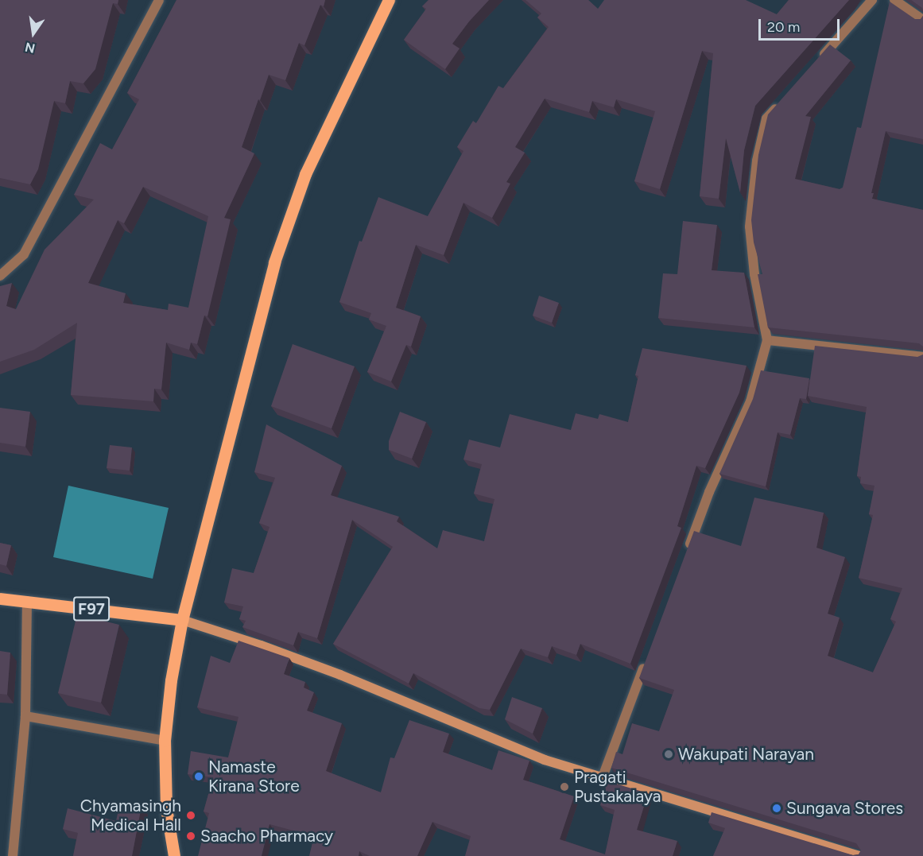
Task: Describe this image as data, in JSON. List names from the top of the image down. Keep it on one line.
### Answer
{"streets":{"main road":["F97"]},"places":["Wakupati Narayan","Namaste Kirana Store","Pragati Pustakalaya","Sungava Stores","Chyamasingh Medical Hall","Saacho Pharmacy"],"scale_bar":"20 m","north":"bottom"}
